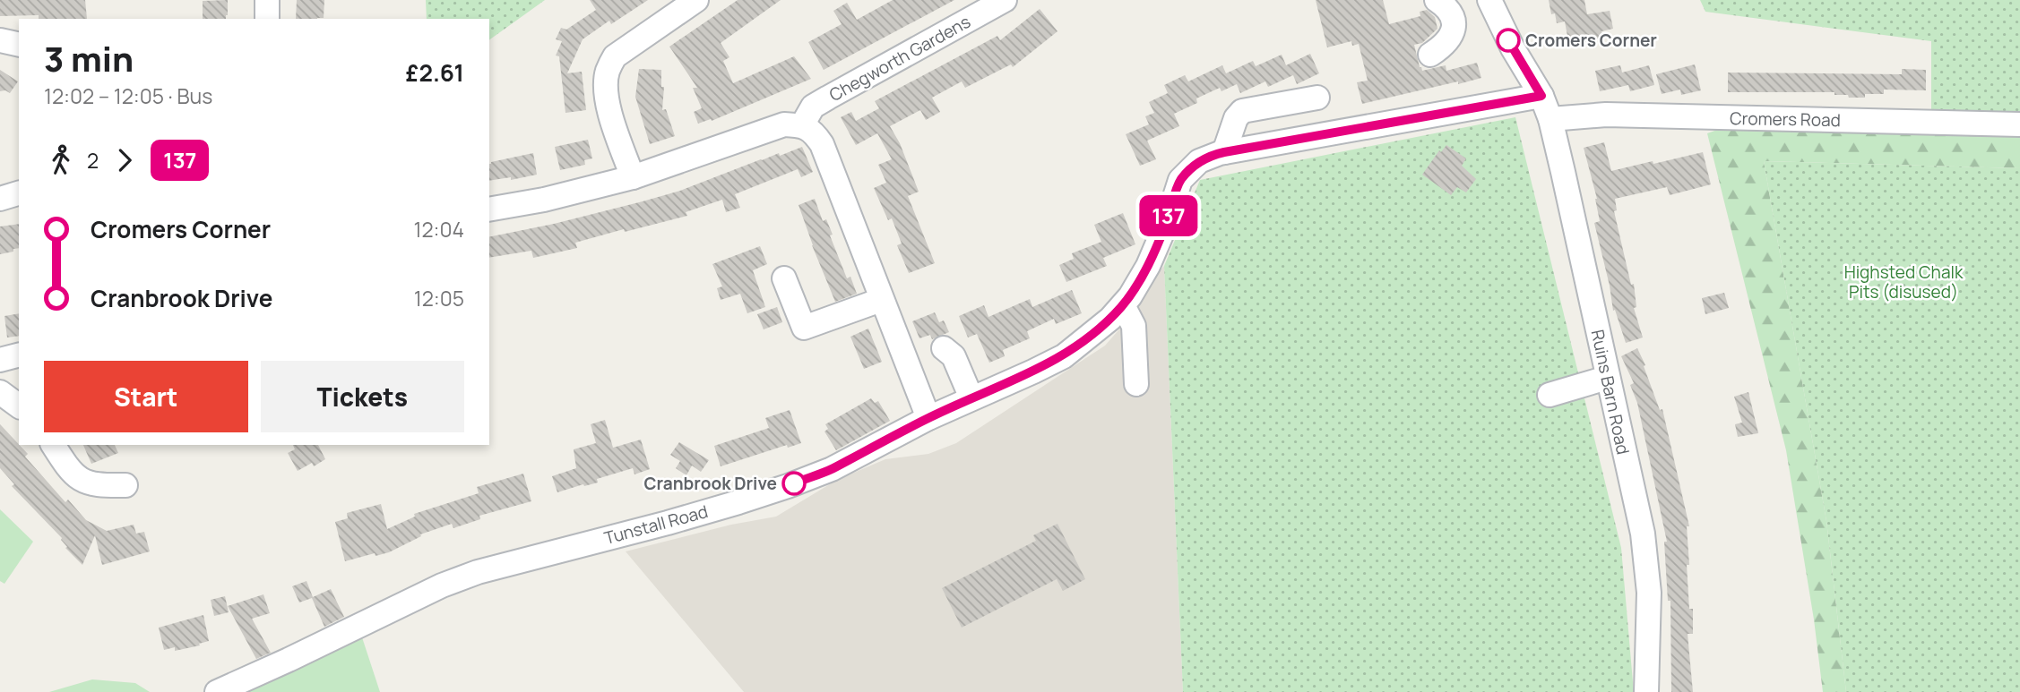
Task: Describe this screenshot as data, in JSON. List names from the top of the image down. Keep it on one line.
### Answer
{"streets":{"street":["Chegworth Gardens","Cromers Road","Ruins Barn Road","Tunstall Road"]},"crossings":[["Cromers Road","Ruins Barn Road"],["Ruins Barn Road","Tunstall Road"]],"parks":["Highsted Chalk Pits (disused)"],"places":["Cromers Corner","Cranbrook Drive"],"lines":["bus line 137"],"page":{"on_map":"137","heading":["3 min","12:02 – 12:05 · Bus","£2.61"],"legs":["2","137"],"list":[{"name":"Cromers Corner","value":"12:04"},{"name":"Cranbrook Drive","value":"12:05"}],"buttons":["Start","Tickets"]}}
